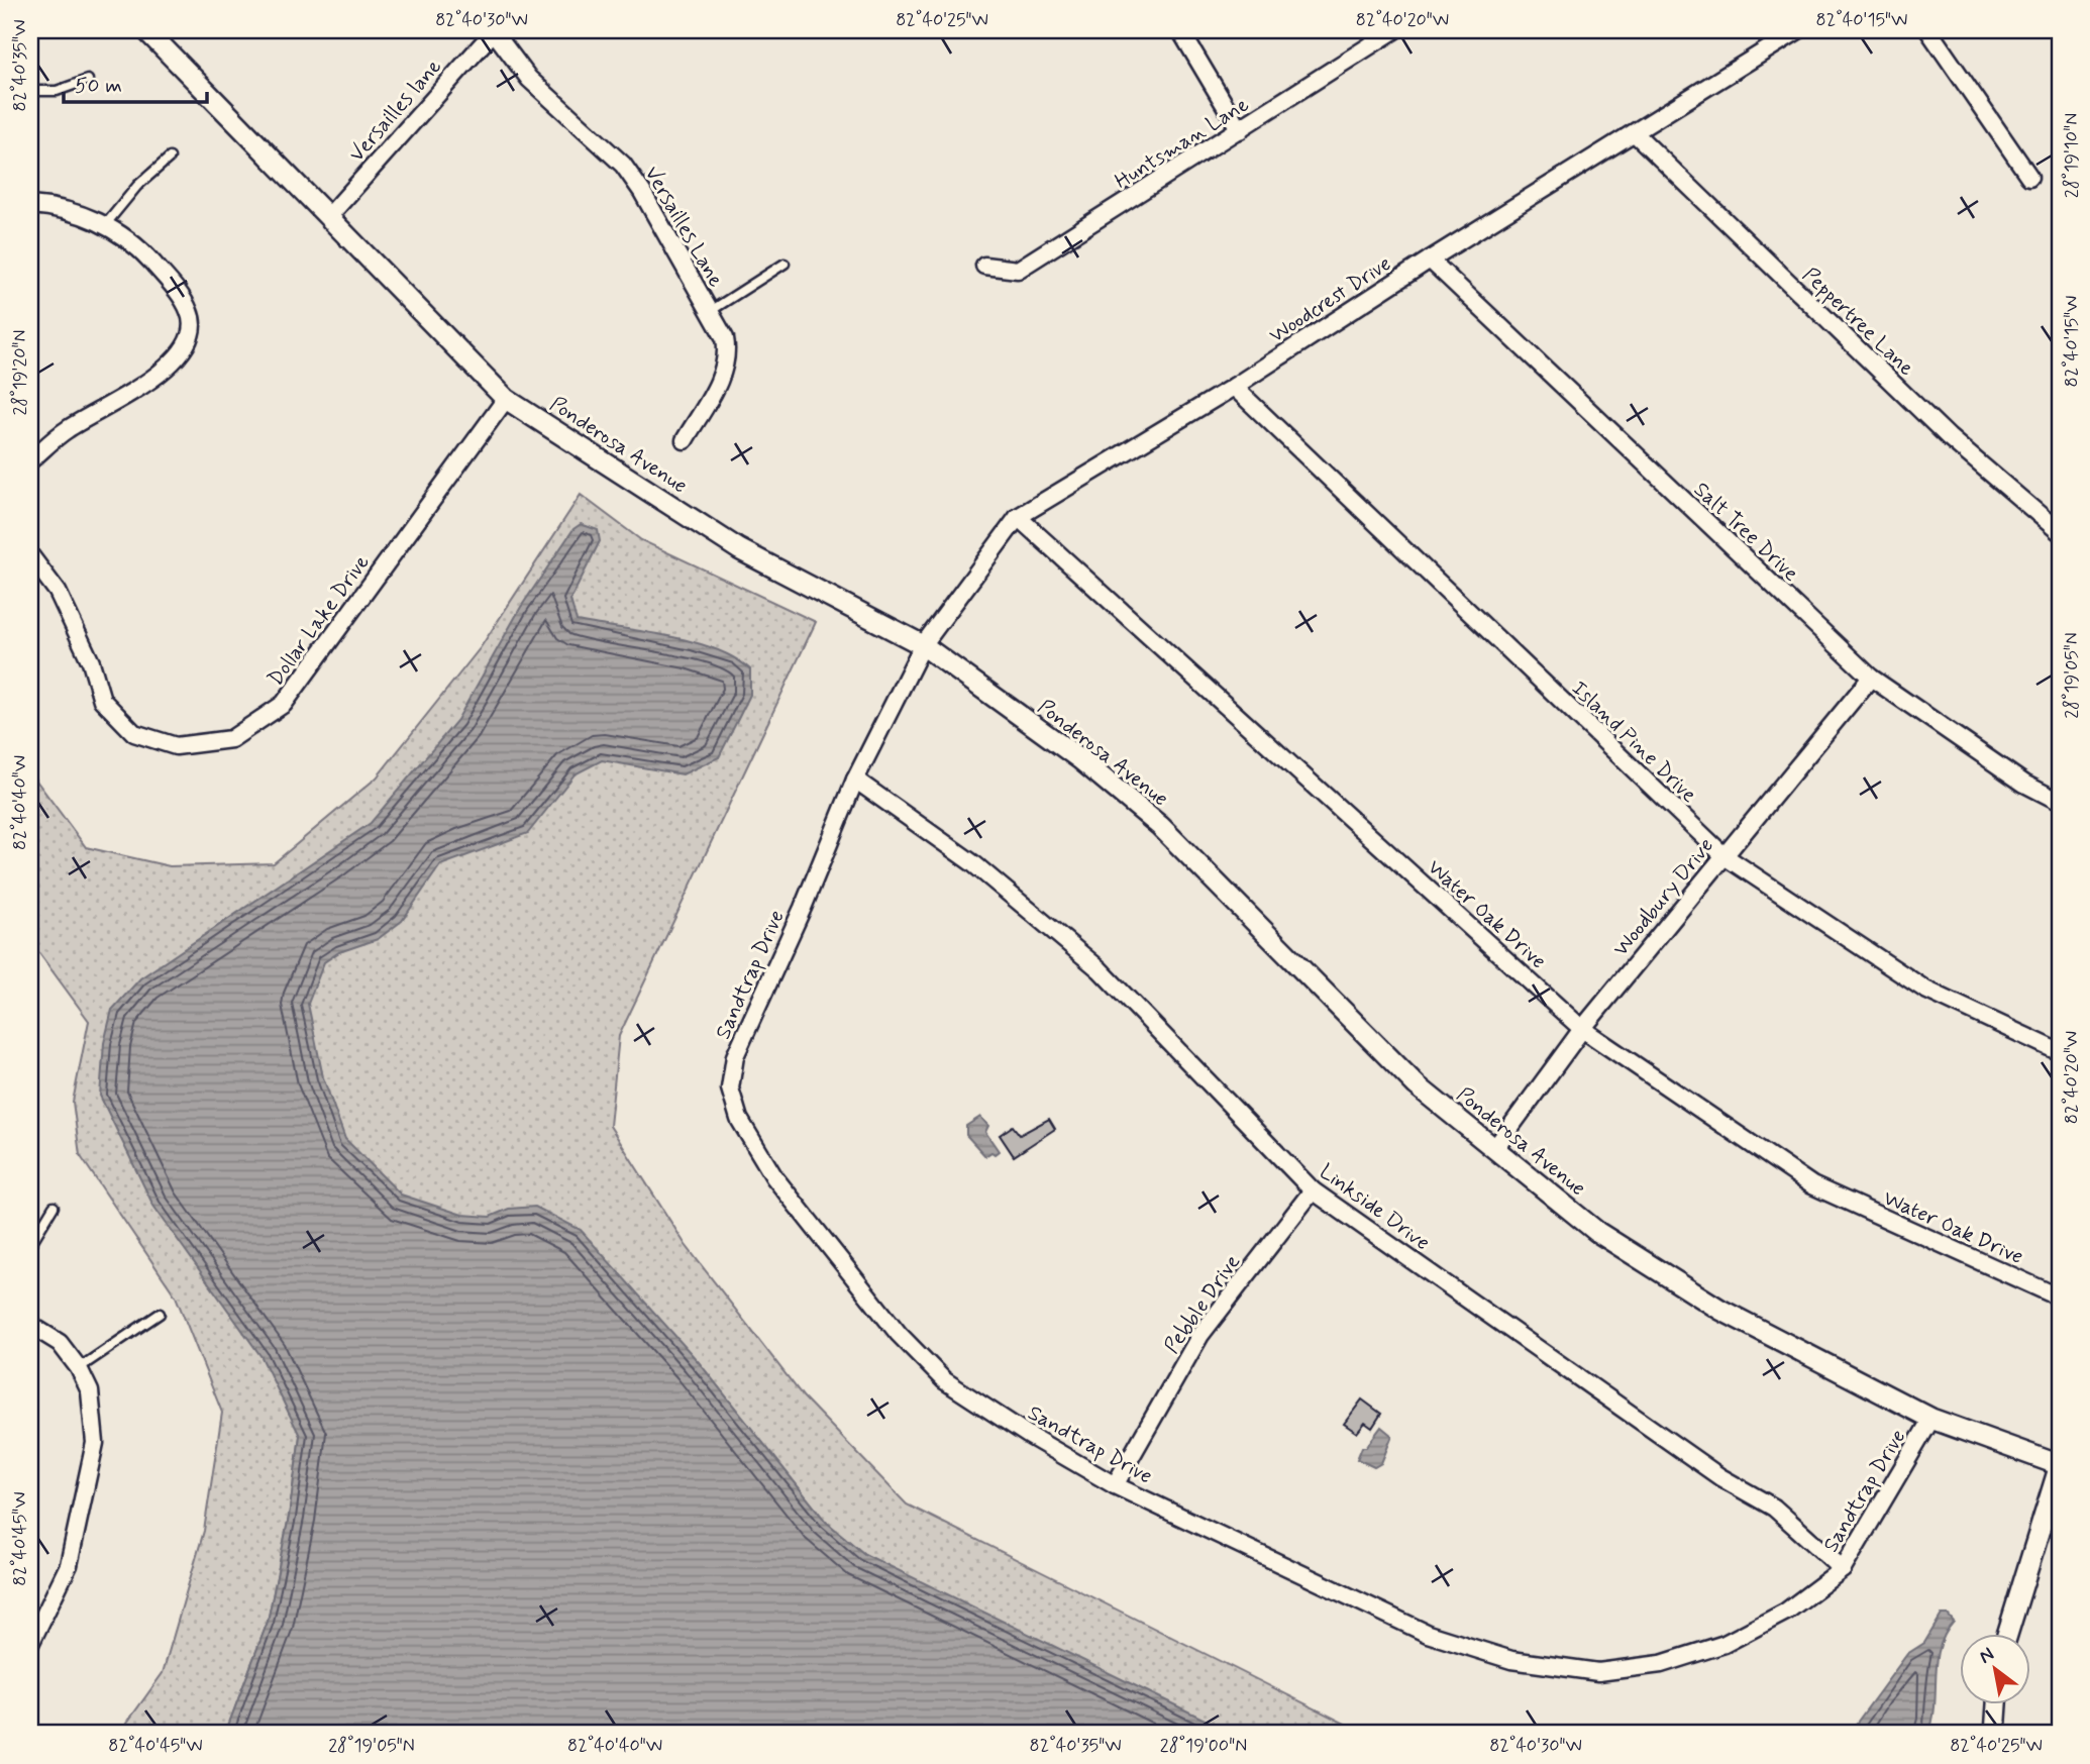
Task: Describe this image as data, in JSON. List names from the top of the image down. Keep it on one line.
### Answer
{"streets":{"street":["Versailles lane","Huntsman Lane","Versailles Lane","Woodcrest Drive","Peppertree Lane","Ponderosa Avenue","Salt Tree Drive","Dollar Lake Drive","Island Pine Drive","Woodbury Drive","Water Oak Drive","Sandtrap Drive","Linkside Drive","Pebble Drive"]},"crossings":[["Versailles lane","Versailles Lane"],["Versailles lane","Ponderosa Avenue"],["Woodcrest Drive","Peppertree Lane"],["Woodcrest Drive","Ponderosa Avenue"],["Woodcrest Drive","Salt Tree Drive"],["Woodcrest Drive","Island Pine Drive"],["Woodcrest Drive","Water Oak Drive"],["Woodcrest Drive","Sandtrap Drive"],["Ponderosa Avenue","Dollar Lake Drive"],["Ponderosa Avenue","Woodbury Drive"],["Ponderosa Avenue","Sandtrap Drive"],["Salt Tree Drive","Woodbury Drive"],["Island Pine Drive","Woodbury Drive"],["Woodbury Drive","Water Oak Drive"],["Sandtrap Drive","Linkside Drive"],["Sandtrap Drive","Pebble Drive"],["Linkside Drive","Pebble Drive"]],"scale_bar":"50 m","north":"top left","coordinates":["82°40'30\"W","82°40'25\"W","82°40'20\"W","82°40'15\"W","82°40'35\"W","28°19'10\"N","28°19'20\"N","28°19'05\"N","82°40'40\"W","82°40'45\"W","28°19'00\"N"]}
